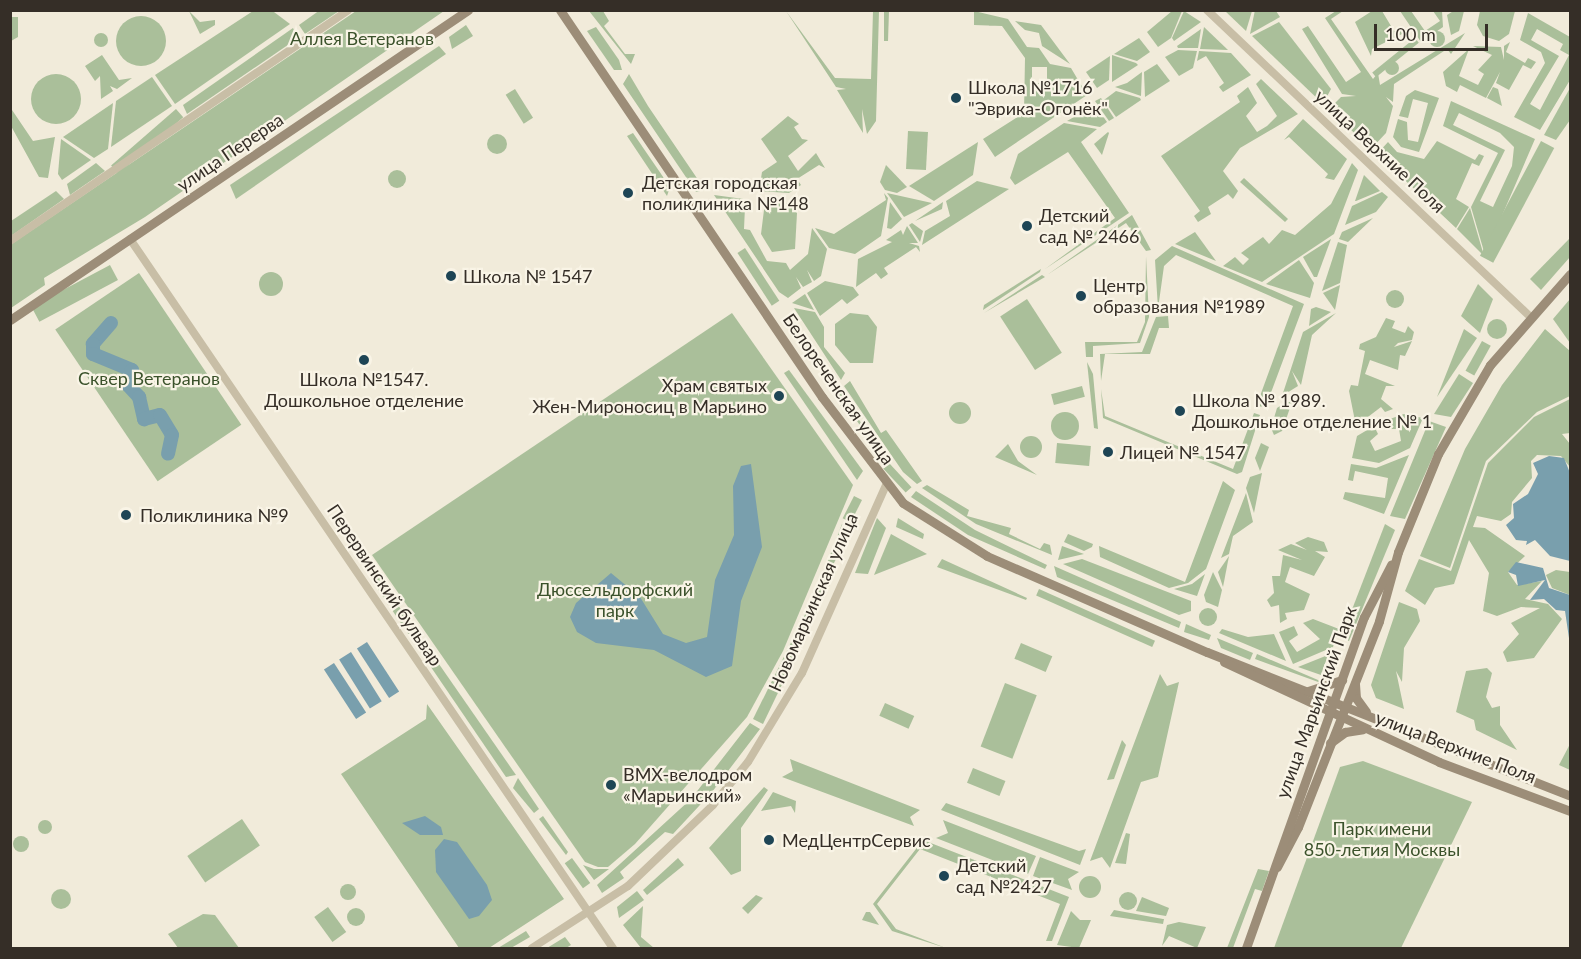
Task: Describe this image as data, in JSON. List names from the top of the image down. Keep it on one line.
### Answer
{"streets":{"main road":["улица Верхние Поля","улица Перерва","Белореченская улица","улица Марьинский Парк"],"street":["Перервинский бульвар","Новомарьинская улица"]},"crossings":[["улица Верхние Поля","Белореченская улица"],["улица Верхние Поля","улица Марьинский Парк"],["улица Перерва","Перервинский бульвар"],["Белореченская улица","Новомарьинская улица"],["Белореченская улица","улица Марьинский Парк"],["Перервинский бульвар","Новомарьинская улица"]],"parks":["Аллея Ветеранов","Сквер Ветеранов","Дюссельдорфский парк","Парк имени 850-летия Москвы"],"places":["Школа №1716 \"Эврика-Огонёк\"","Детская городская поликлиника №148","Детский сад № 2466","Школа № 1547","Центр образования №1989","Школа №1547. Дошкольное отделение","Храм святых Жен-Мироносиц в Марьино","Школа № 1989. Дошкольное отделение № 1","Лицей № 1547","Поликлиника №9","BMX-велодром «Марьинский»","МедЦентрСервис","Детский сад №2427"],"scale_bar":"100 m"}
